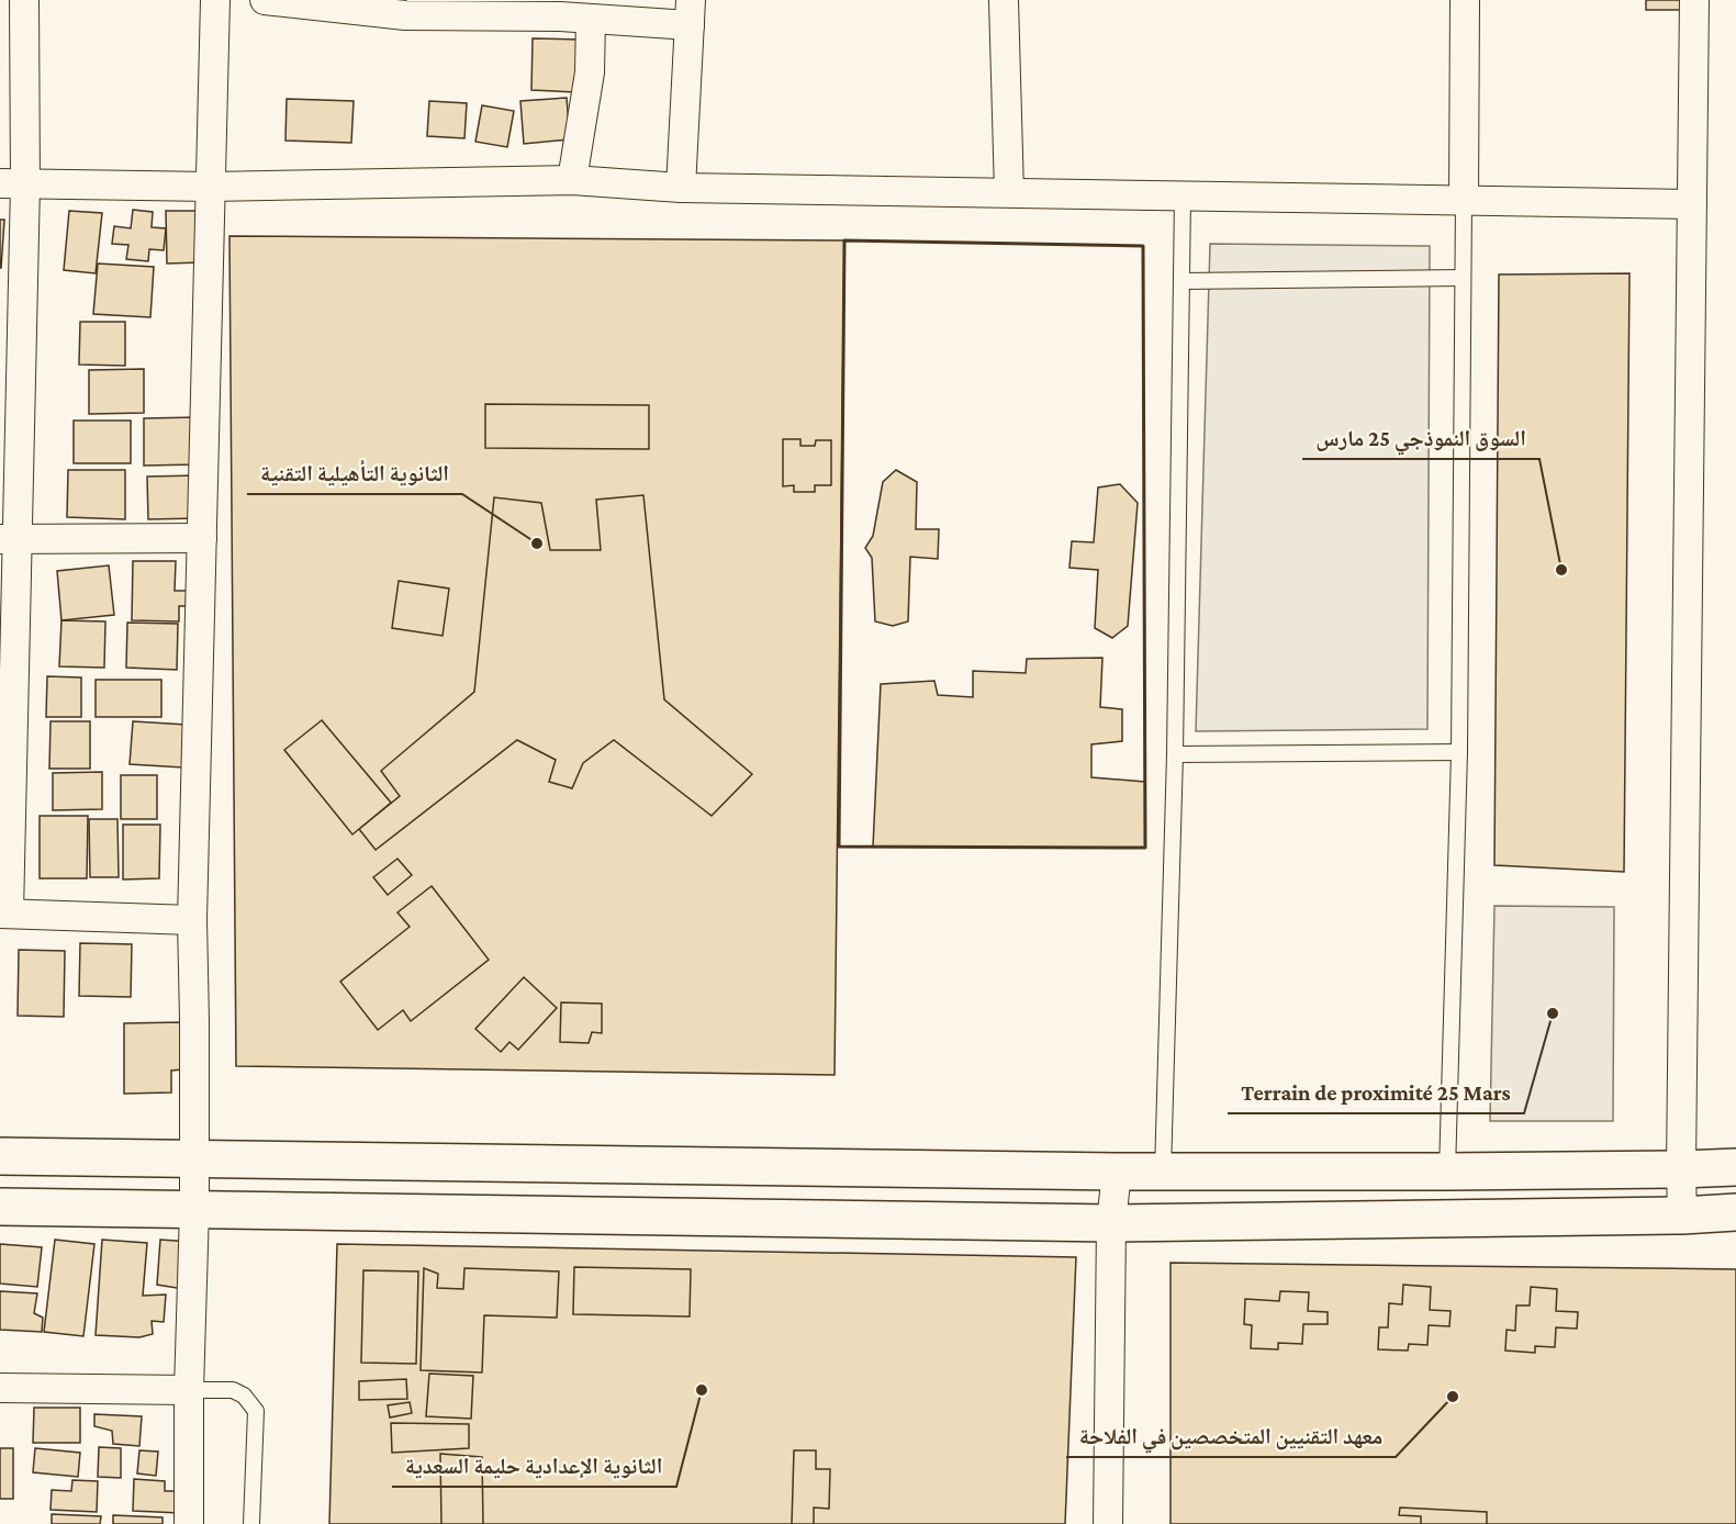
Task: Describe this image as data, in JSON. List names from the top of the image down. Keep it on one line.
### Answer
{"places":["الثانوية التأهيلية التقنية","السوق النموذجي 25 مارس","Terrain de proximité 25 Mars","الثانوية الإعدادية حليمة السعدية","معهد التقنيين المتخصصين في الفلاحة"]}
